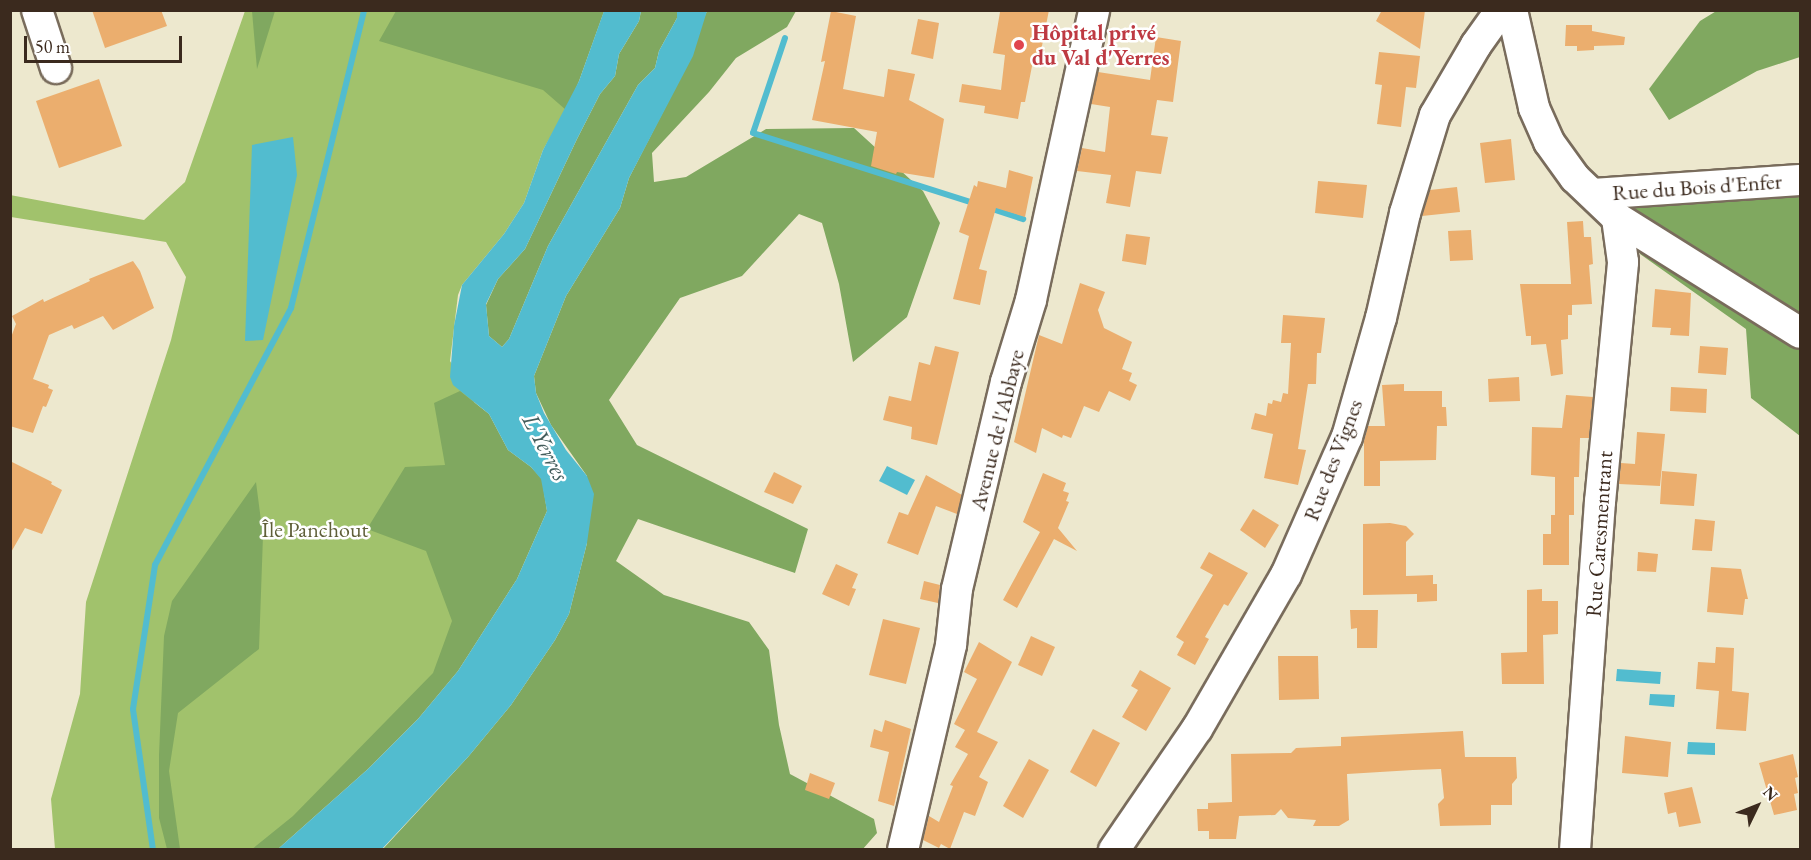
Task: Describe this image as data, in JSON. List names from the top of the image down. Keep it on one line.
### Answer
{"streets":{"street":["Rue du Bois d'Enfer","Avenue de l'Abbaye","Rue des Vignes","Rue Caresmentrant"]},"water":["L'Yerres"],"parks":["Île Panchout"],"places":["Hôpital privé du Val d'Yerres"],"scale_bar":"50 m","north":"top right"}
